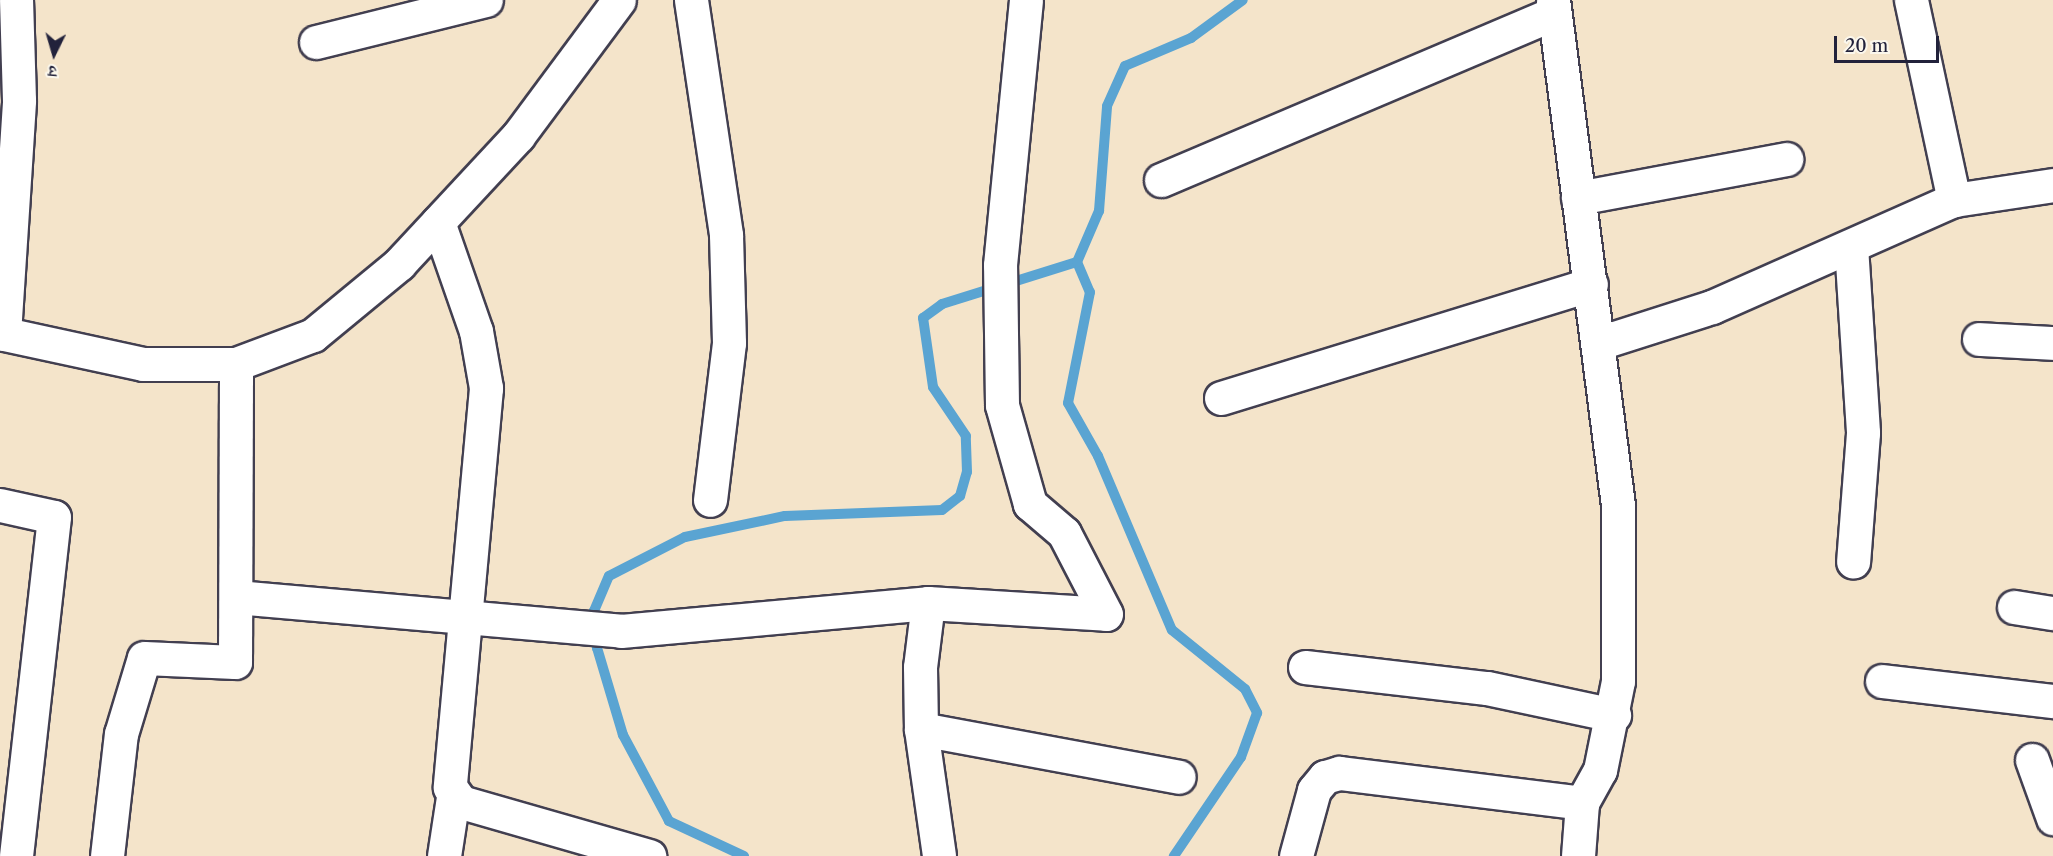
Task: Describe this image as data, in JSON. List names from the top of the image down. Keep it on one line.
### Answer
{"scale_bar":"20 m","north":"bottom"}
